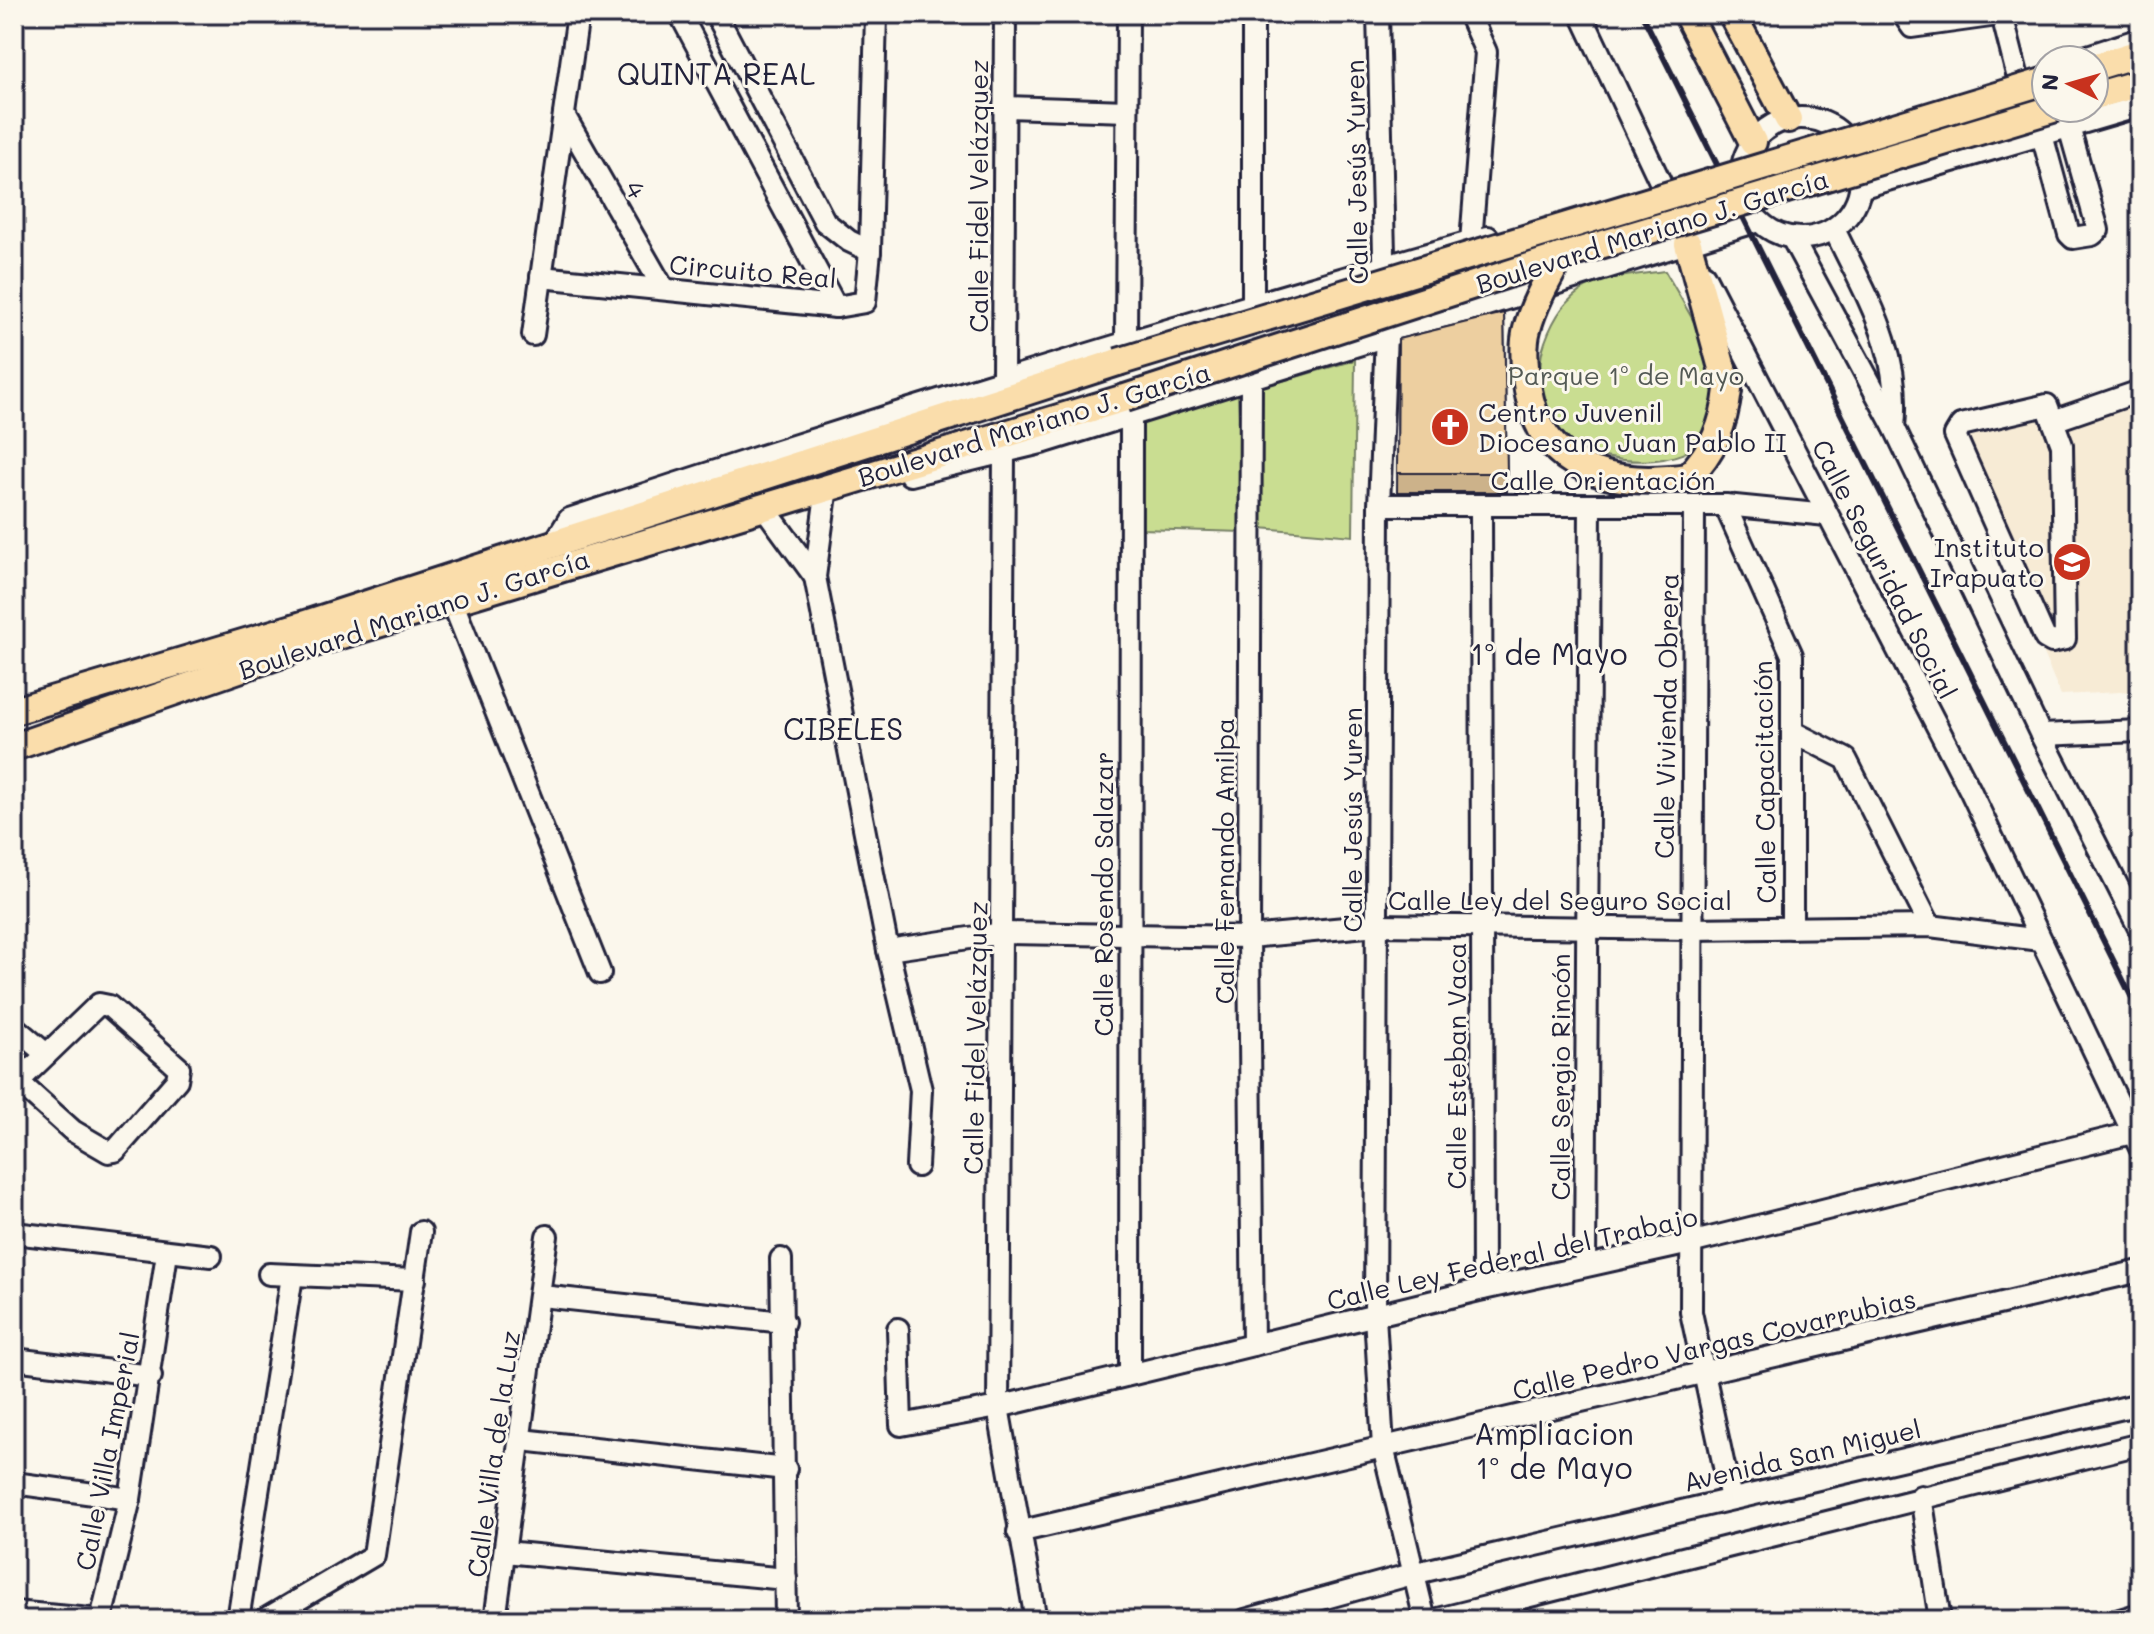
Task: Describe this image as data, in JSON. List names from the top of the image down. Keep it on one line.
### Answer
{"streets":{"main road":["Boulevard Mariano J. García"],"street":["Calle Jesús Yuren","4","Calle Fidel Velázquez","Circuito Real","Calle Orientación","Calle Seguridad Social","Calle Vivienda Obrera","Calle Capacitación","Calle Fernando Amilpa","Calle Rosendo Salazar","Calle Ley del Seguro Social","Calle Esteban Vaca","Calle Sergio Rincón","Calle Ley Federal del Trabajo","Calle Pedro Vargas Covarrubias","Calle Villa Imperial","Calle Villa de la Luz","Avenida San Miguel"]},"crossings":[["Calle Jesús Yuren","Calle Orientación"],["Calle Jesús Yuren","Calle Ley del Seguro Social"],["Calle Jesús Yuren","Calle Ley Federal del Trabajo"],["Calle Jesús Yuren","Calle Pedro Vargas Covarrubias"],["Calle Jesús Yuren","Avenida San Miguel"],["4","Circuito Real"],["Calle Fidel Velázquez","Calle Ley del Seguro Social"],["Calle Fidel Velázquez","Calle Ley Federal del Trabajo"],["Calle Fidel Velázquez","Calle Pedro Vargas Covarrubias"],["Boulevard Mariano J. García","Calle Rosendo Salazar"],["Calle Orientación","Calle Seguridad Social"],["Calle Orientación","Calle Vivienda Obrera"],["Calle Orientación","Calle Capacitación"],["Calle Orientación","Calle Esteban Vaca"],["Calle Orientación","Calle Sergio Rincón"],["Calle Seguridad Social","Calle Ley del Seguro Social"],["Calle Seguridad Social","Calle Ley Federal del Trabajo"],["Calle Vivienda Obrera","Calle Ley del Seguro Social"],["Calle Vivienda Obrera","Calle Ley Federal del Trabajo"],["Calle Vivienda Obrera","Calle Pedro Vargas Covarrubias"],["Calle Vivienda Obrera","Avenida San Miguel"],["Calle Capacitación","Calle Ley del Seguro Social"],["Calle Fernando Amilpa","Calle Ley del Seguro Social"],["Calle Fernando Amilpa","Calle Ley Federal del Trabajo"],["Calle Rosendo Salazar","Calle Ley del Seguro Social"],["Calle Rosendo Salazar","Calle Ley Federal del Trabajo"],["Calle Ley del Seguro Social","Calle Esteban Vaca"],["Calle Ley del Seguro Social","Calle Sergio Rincón"],["Calle Esteban Vaca","Calle Ley Federal del Trabajo"],["Calle Sergio Rincón","Calle Ley Federal del Trabajo"]],"districts":["QUINTA REAL","1º de Mayo","CIBELES","Ampliacion 1º de Mayo"],"parks":["Parque 1º de Mayo"],"places":{"church":["Centro Juvenil Diocesano Juan Pablo II"],"school or university":["Instituto Irapuato"]},"north":"left"}
